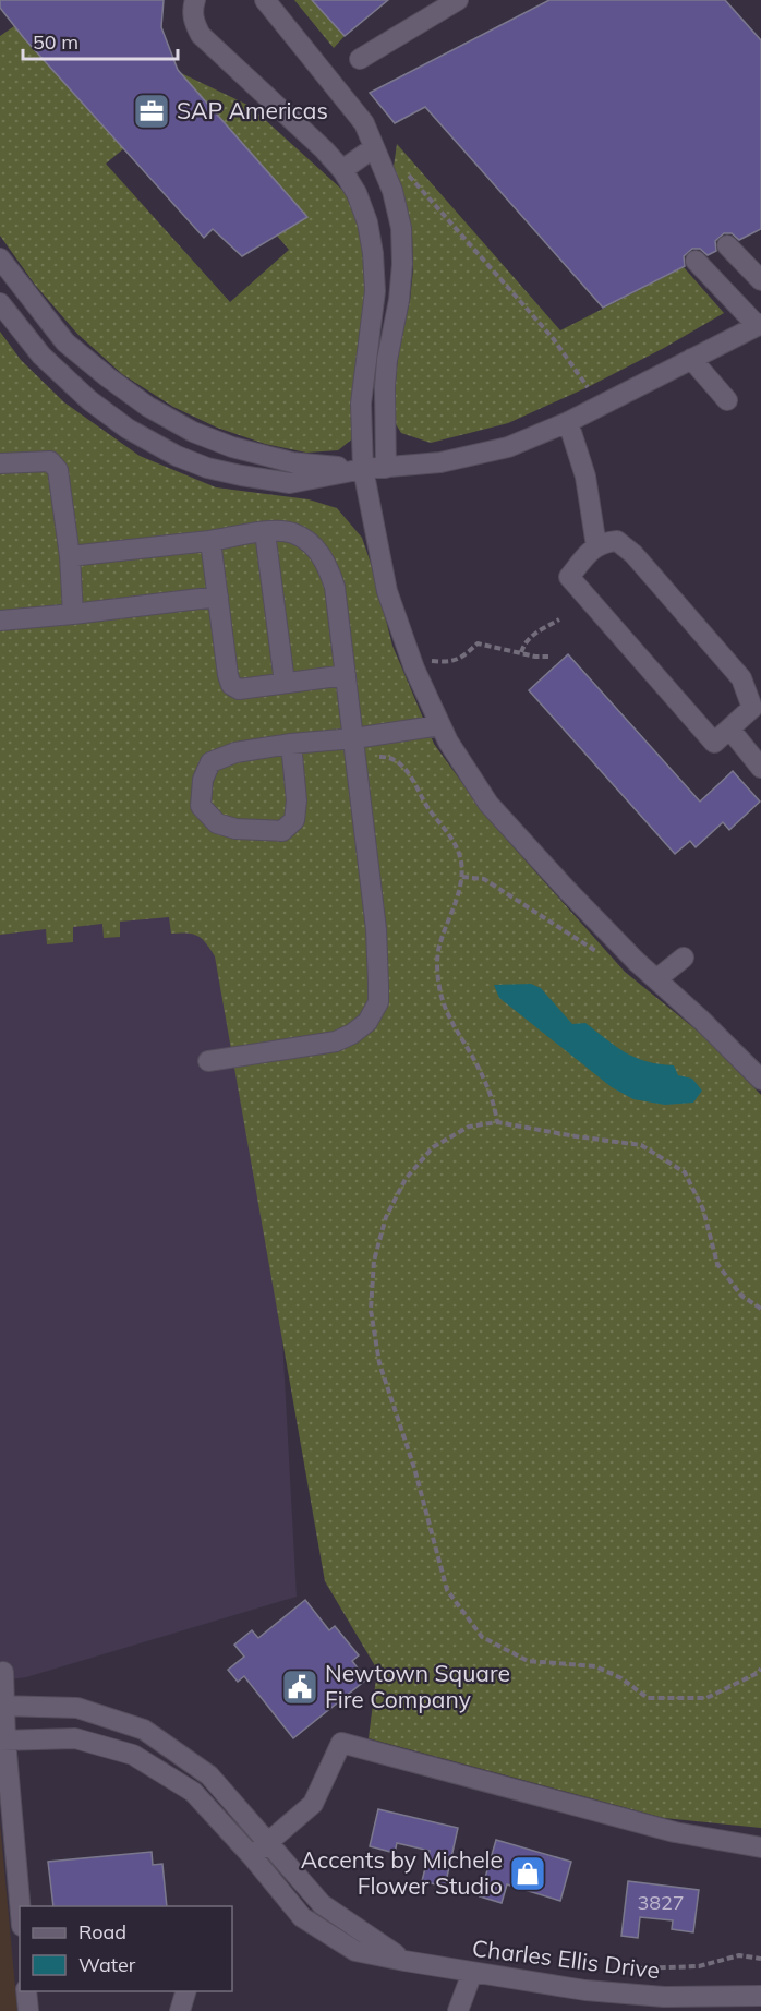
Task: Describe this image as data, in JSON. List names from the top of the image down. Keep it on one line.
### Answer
{"streets":{"street":["Charles Ellis Drive"]},"places":{"office":["SAP Americas"],"public building":["Newtown Square Fire Company"],"shop":["Accents by Michele Flower Studio"]},"house_numbers":["3827"],"legend":["Road","Water"],"scale_bar":"50 m"}
